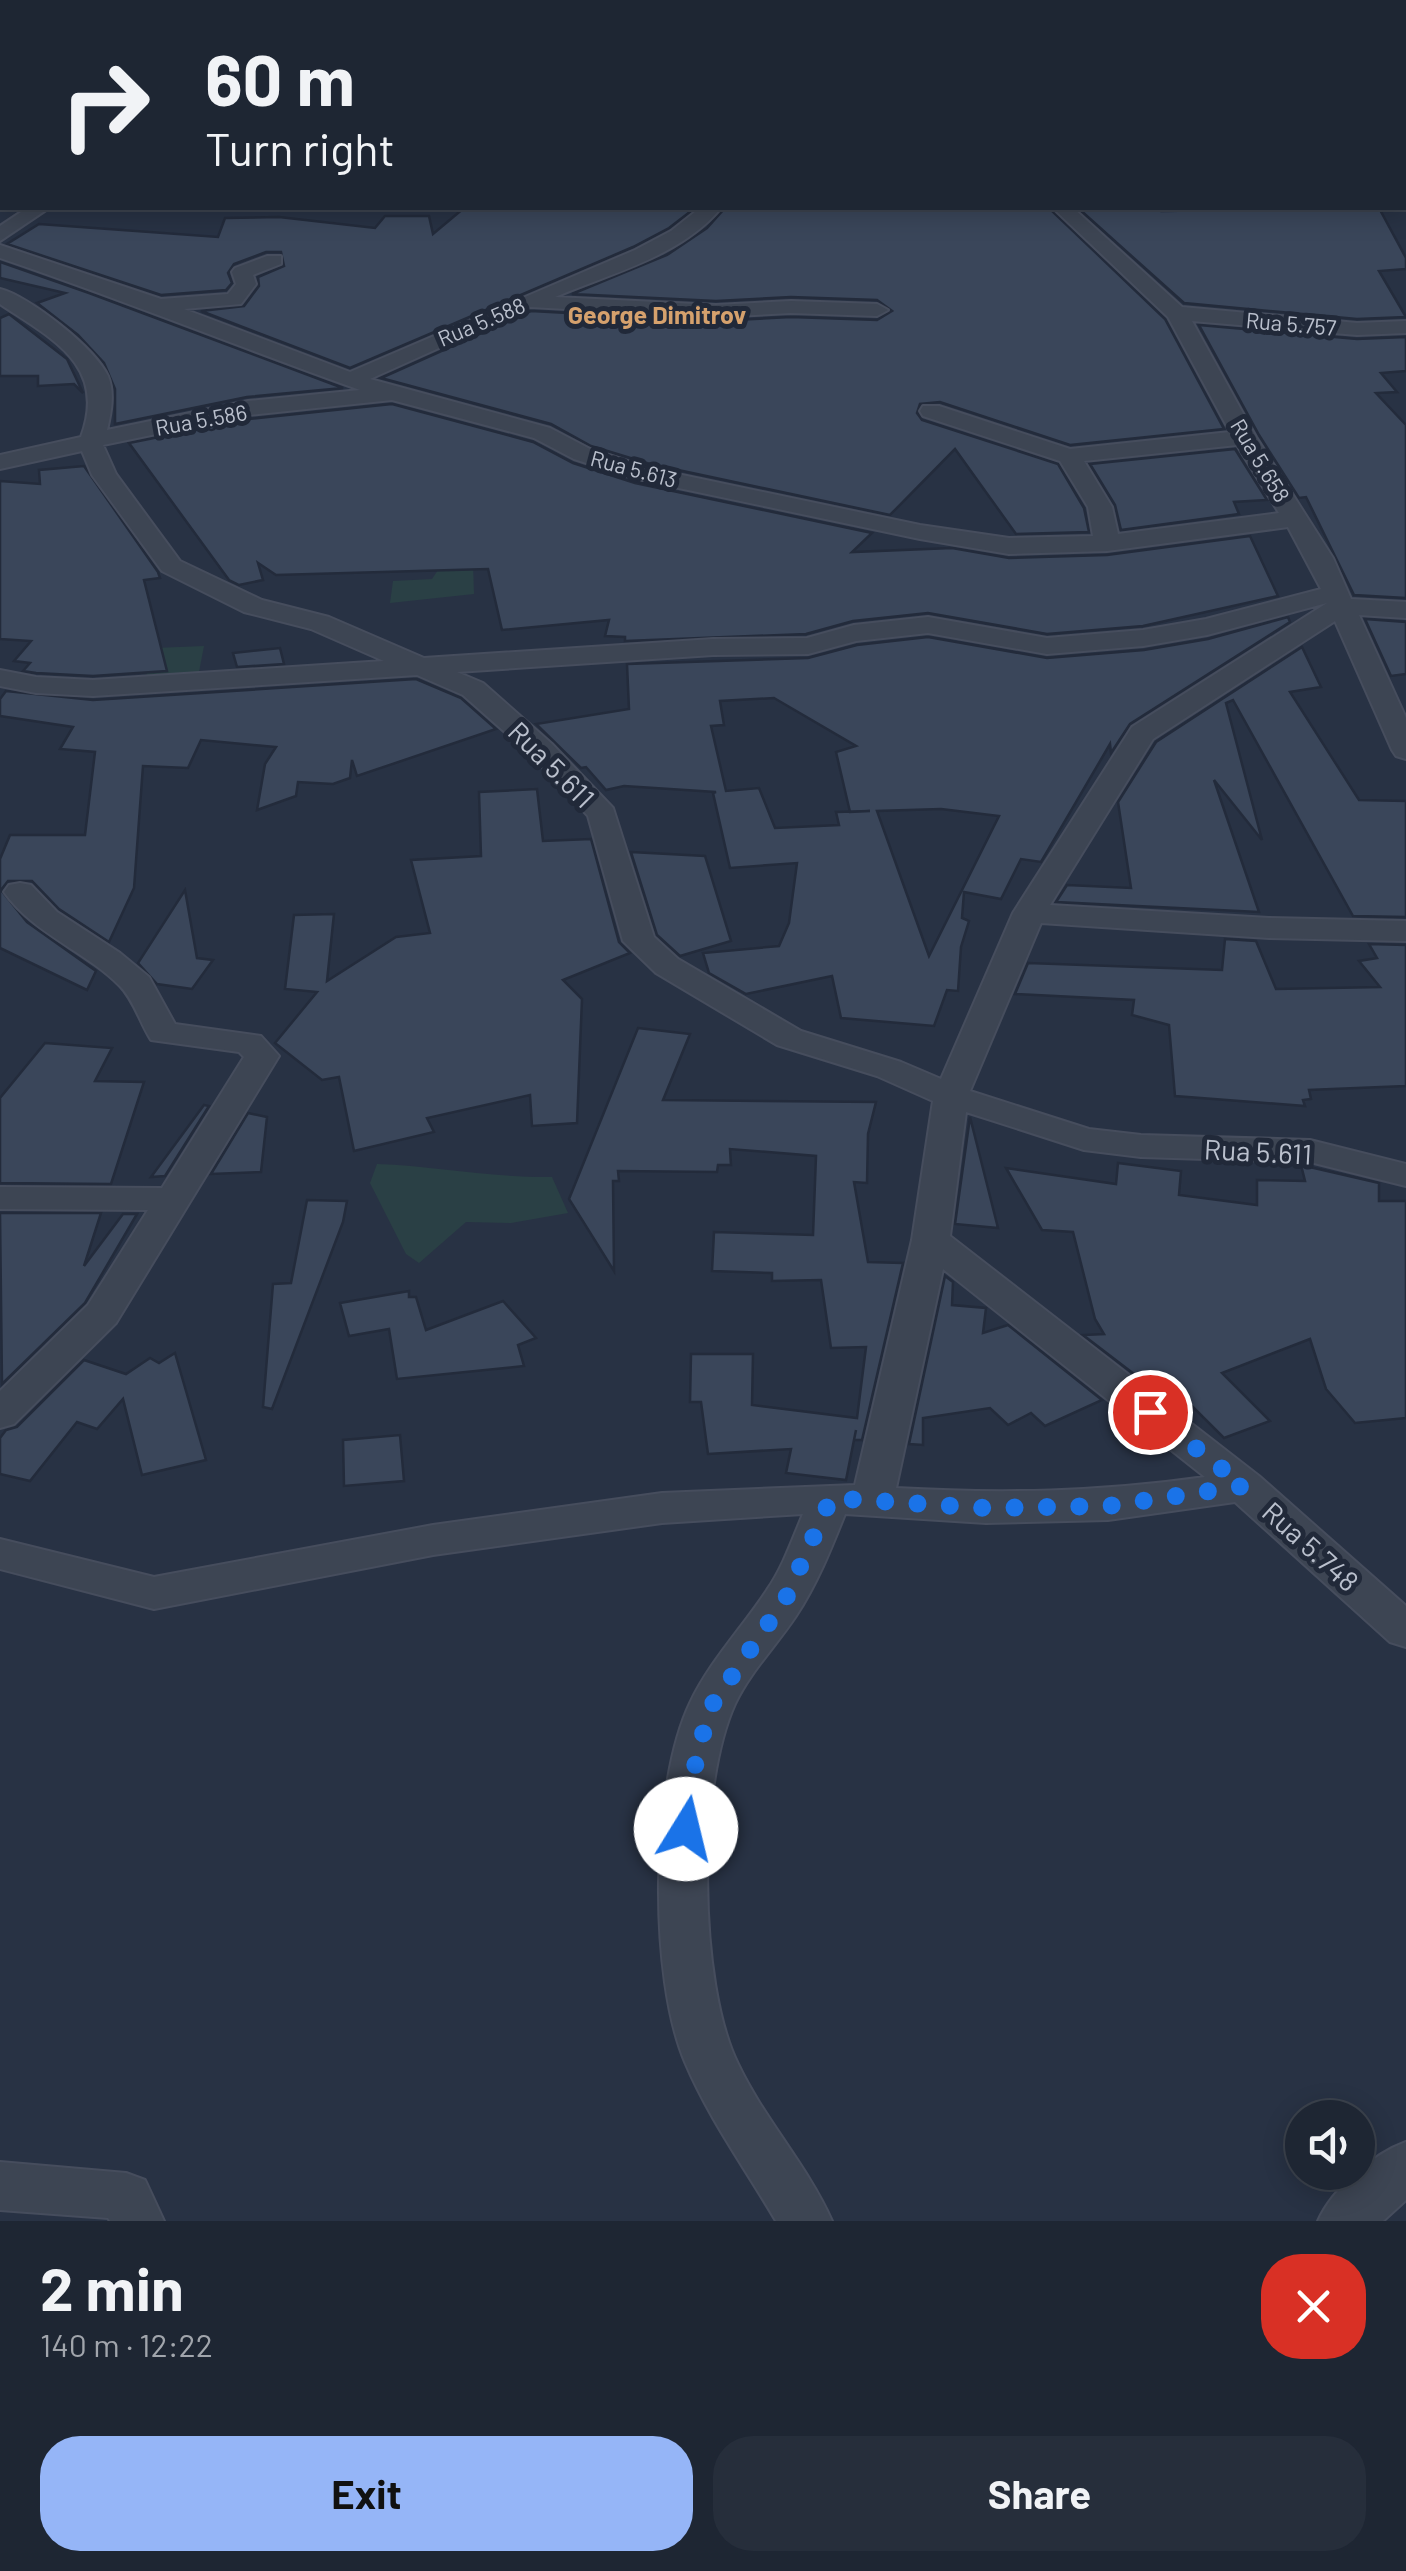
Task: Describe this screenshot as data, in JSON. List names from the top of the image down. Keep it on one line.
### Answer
{"streets":{"street":["Rua 5.588","Rua 5.757","Rua 5.586","Rua 5.658","Rua 5.613","Rua 5.611","Rua 5.748"]},"crossings":[["Rua 5.588","Rua 5.613"],["Rua 5.757","Rua 5.658"],["Rua 5.586","Rua 5.613"],["Rua 5.586","Rua 5.611"],["Rua 5.658","Rua 5.613"]],"districts":["George Dimitrov"],"page":{"turn":["60 m","Turn right"],"heading":["2 min","140 m · 12:22"],"buttons":["Exit","Share"]}}
